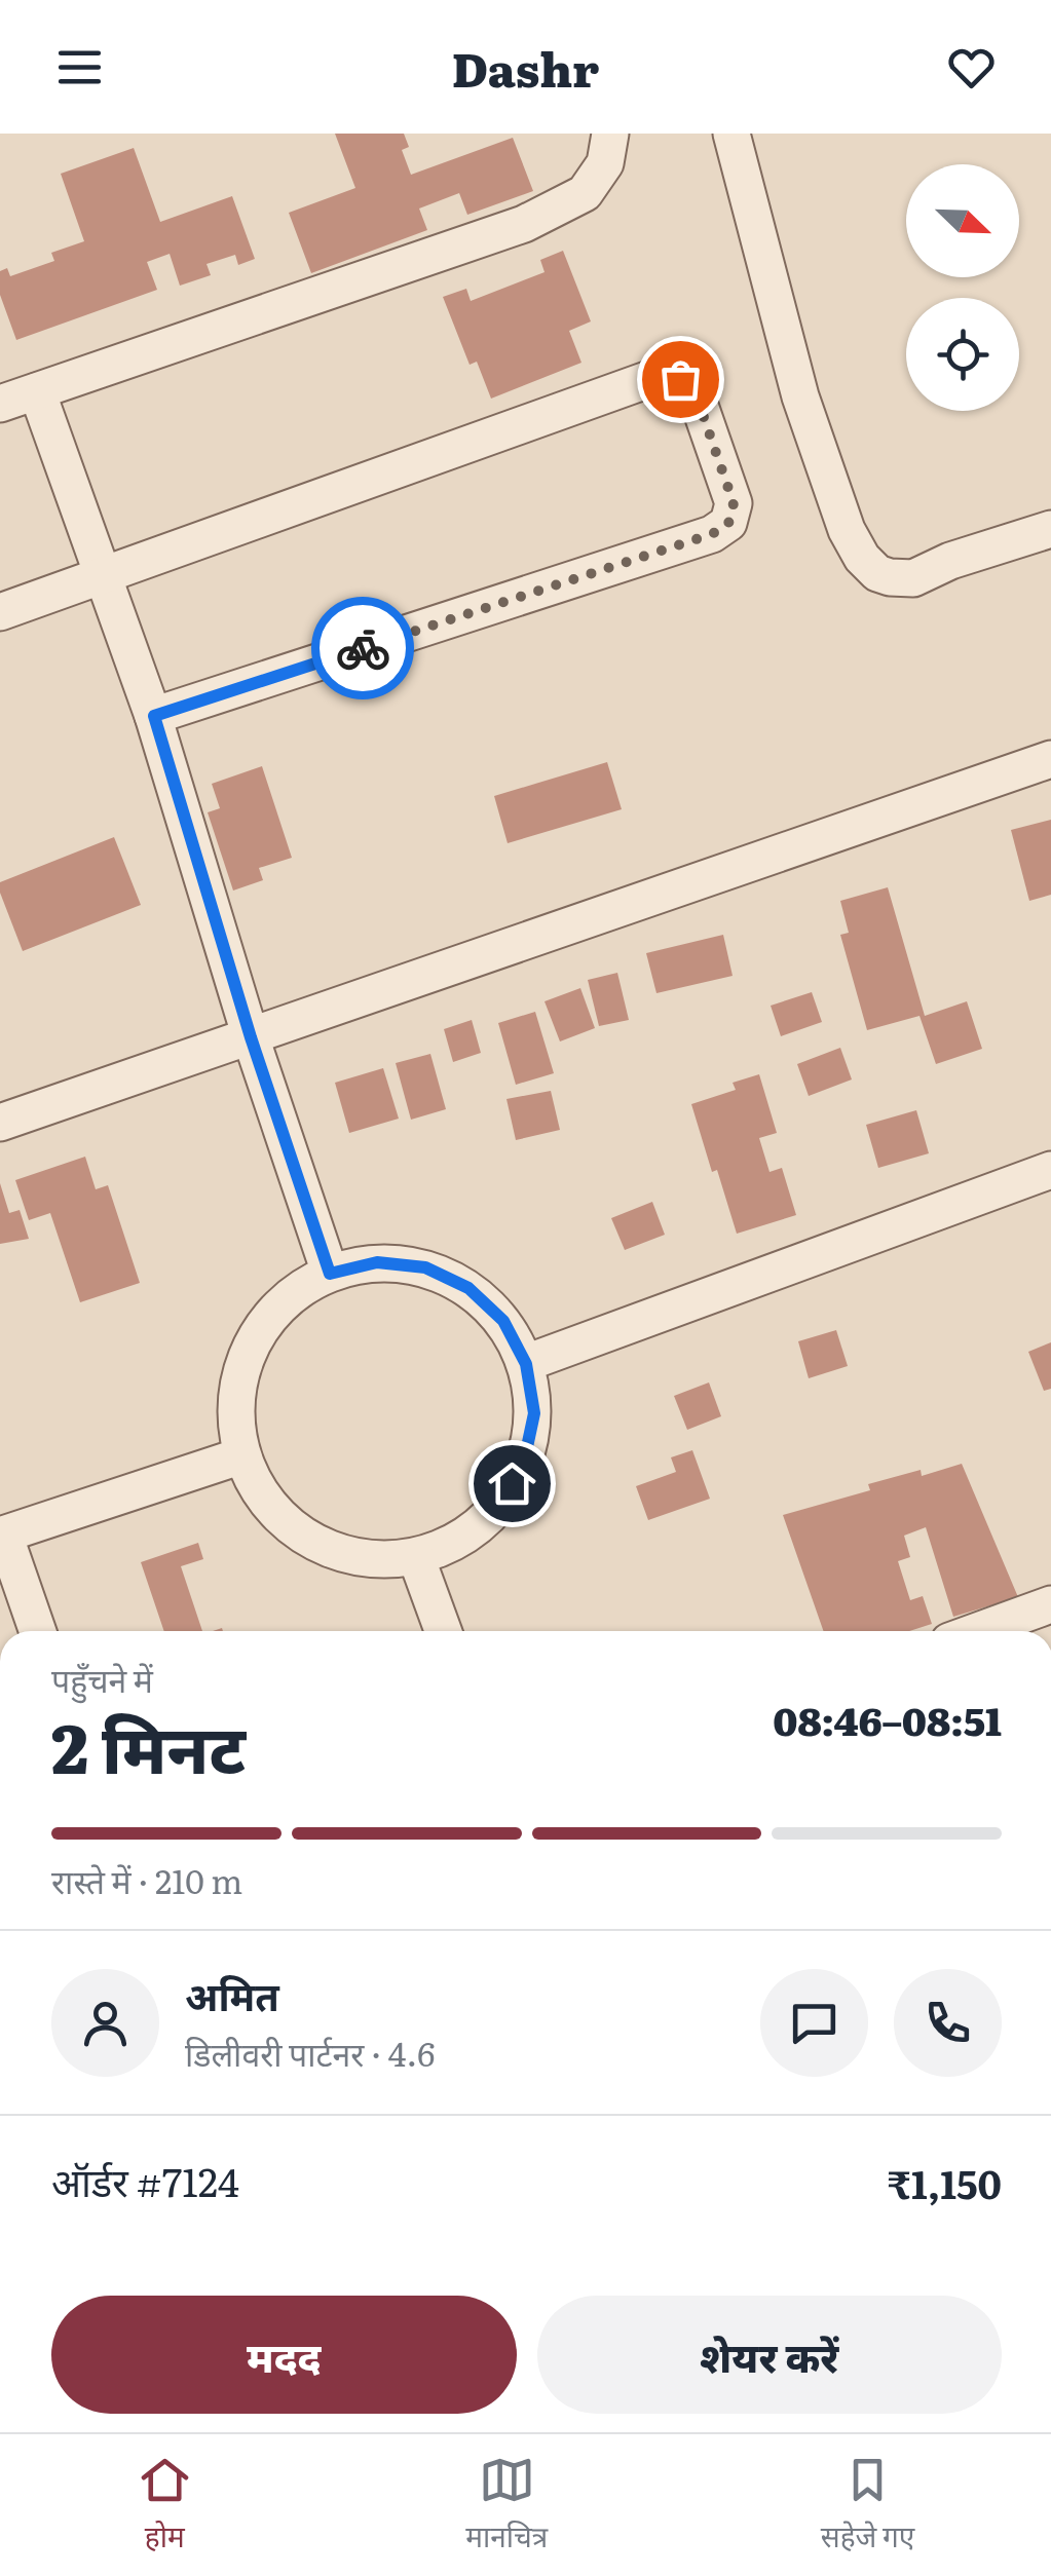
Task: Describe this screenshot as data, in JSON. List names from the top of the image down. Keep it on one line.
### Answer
{"north":"bottom right","page":{"header":"Dashr","heading":["2 मिनट","पहुँचने में","08:46–08:51"],"panel":["अमित","डिलीवरी पार्टनर · 4.6","ऑर्डर #7124","₹1,150"],"bar":"रास्ते में · 210 m","buttons":["मदद","शेयर करें"],"tabs":["होम","मानचित्र","सहेजे गए"]}}
